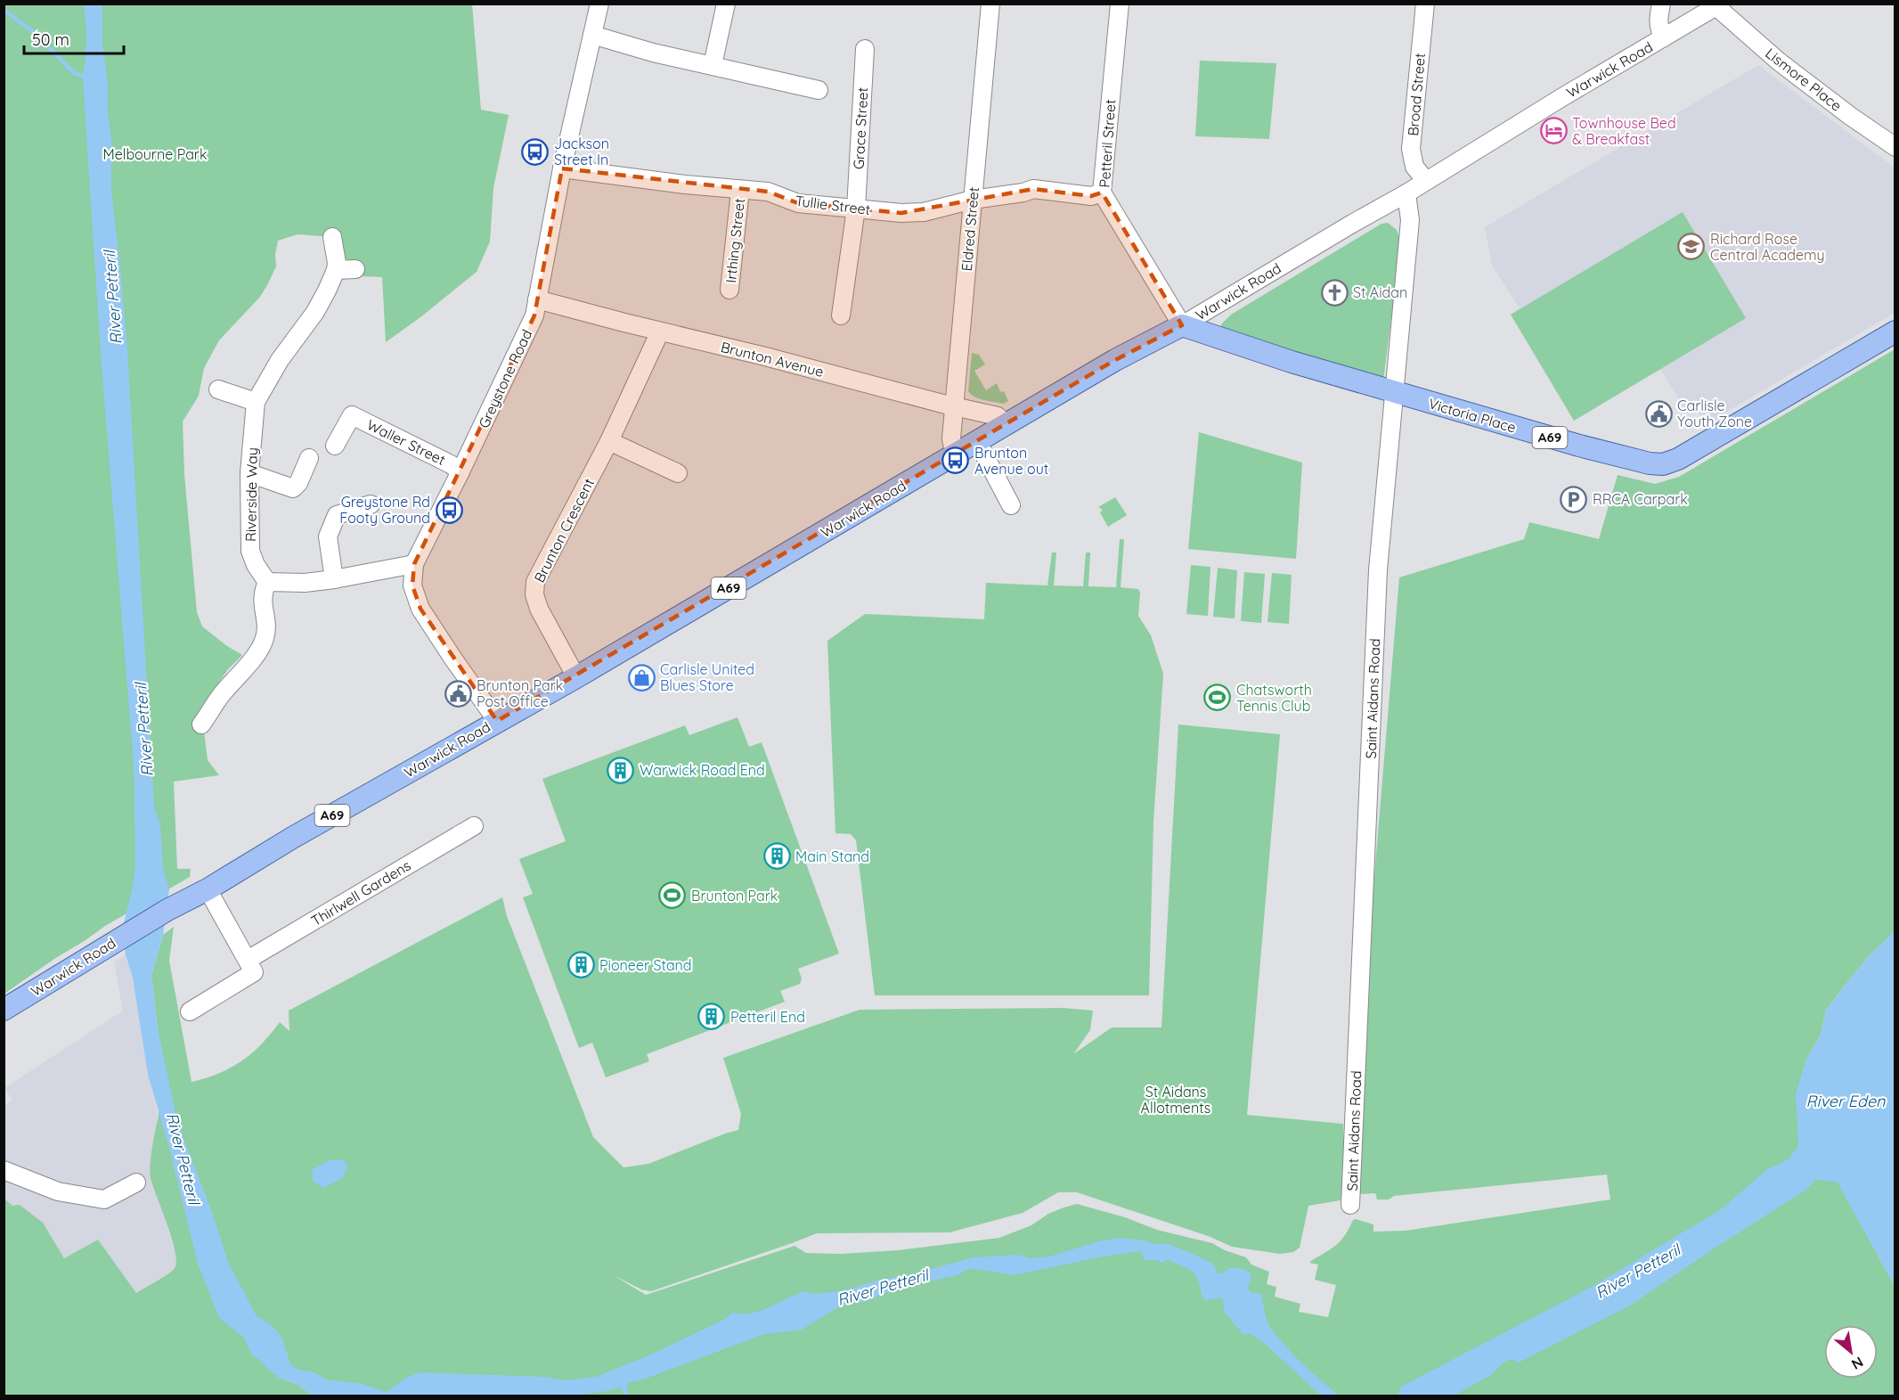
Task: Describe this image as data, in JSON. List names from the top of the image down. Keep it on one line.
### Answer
{"streets":{"main road":["Warwick Road","Victoria Place","A69"],"street":["Lismore Place","Broad Street","Grace Street","Petteril Street","Tullie Street","Eldred Street","Irthing Street","Brunton Avenue","Greystone Road","Waller Street","Riverside Way","Brunton Crescent","Saint Aidans Road","Thirlwell Gardens"]},"crossings":[["Warwick Road","Lismore Place"],["Warwick Road","Broad Street"],["Warwick Road","Petteril Street"],["Warwick Road","Eldred Street"],["Warwick Road","Brunton Avenue"],["Warwick Road","Greystone Road"],["Warwick Road","Victoria Place"],["Warwick Road","Brunton Crescent"],["Warwick Road","Saint Aidans Road"],["Grace Street","Tullie Street"],["Petteril Street","Tullie Street"],["Petteril Street","Victoria Place"],["Tullie Street","Eldred Street"],["Tullie Street","Irthing Street"],["Tullie Street","Greystone Road"],["Eldred Street","Brunton Avenue"],["Brunton Avenue","Greystone Road"],["Brunton Avenue","Brunton Crescent"],["Greystone Road","Waller Street"],["Victoria Place","Saint Aidans Road"]],"water":["River Petteril","River Eden"],"parks":["Melbourne Park","St Aidans Allotments"],"places":{"hotel":["Townhouse Bed & Breakfast"],"bus stop":["Jackson Street In","Brunton Avenue out","Greystone Rd Footy Ground"],"school or university":["Richard Rose Central Academy"],"church":["St Aidan"],"public building":["Carlisle Youth Zone","Brunton Park Post Office"],"parking":["RRCA Carpark"],"shop":["Carlisle United Blues Store"],"sports":["Chatsworth Tennis Club","Brunton Park"],"building":["Warwick Road End","Main Stand","Pioneer Stand","Petteril End"]},"scale_bar":"50 m","north":"bottom right"}
